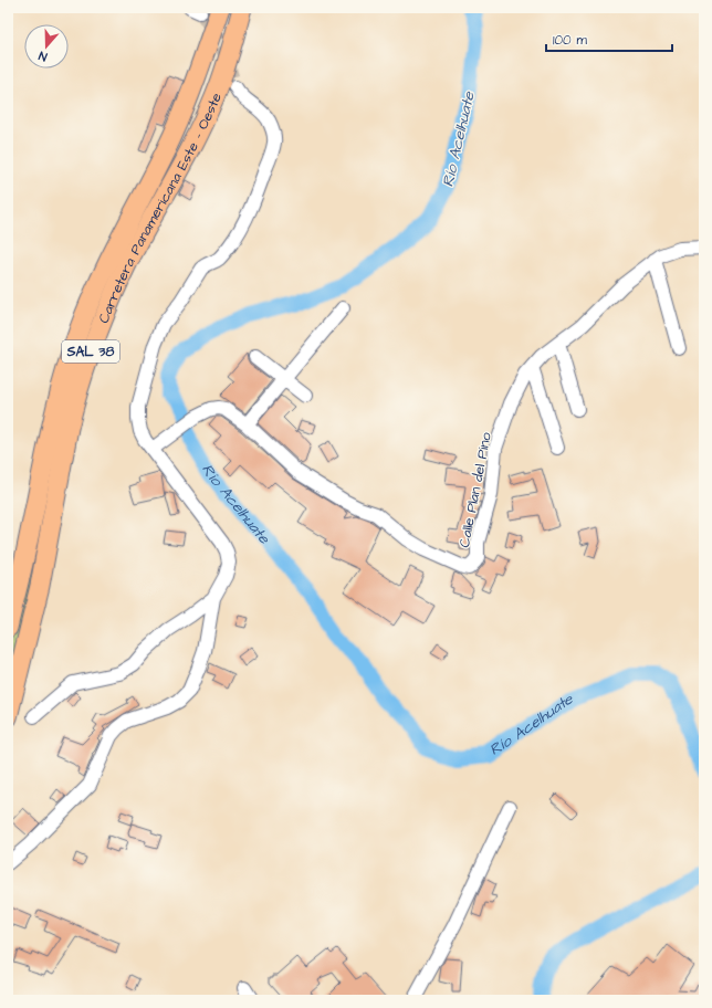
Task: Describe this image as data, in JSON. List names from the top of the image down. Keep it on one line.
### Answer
{"streets":{"highway":["Carretera Panamericana Este - Oeste","SAL 38"],"street":["Calle Plan del Pino"]},"water":["Río Acelhuate"],"scale_bar":"100 m","north":"bottom"}
